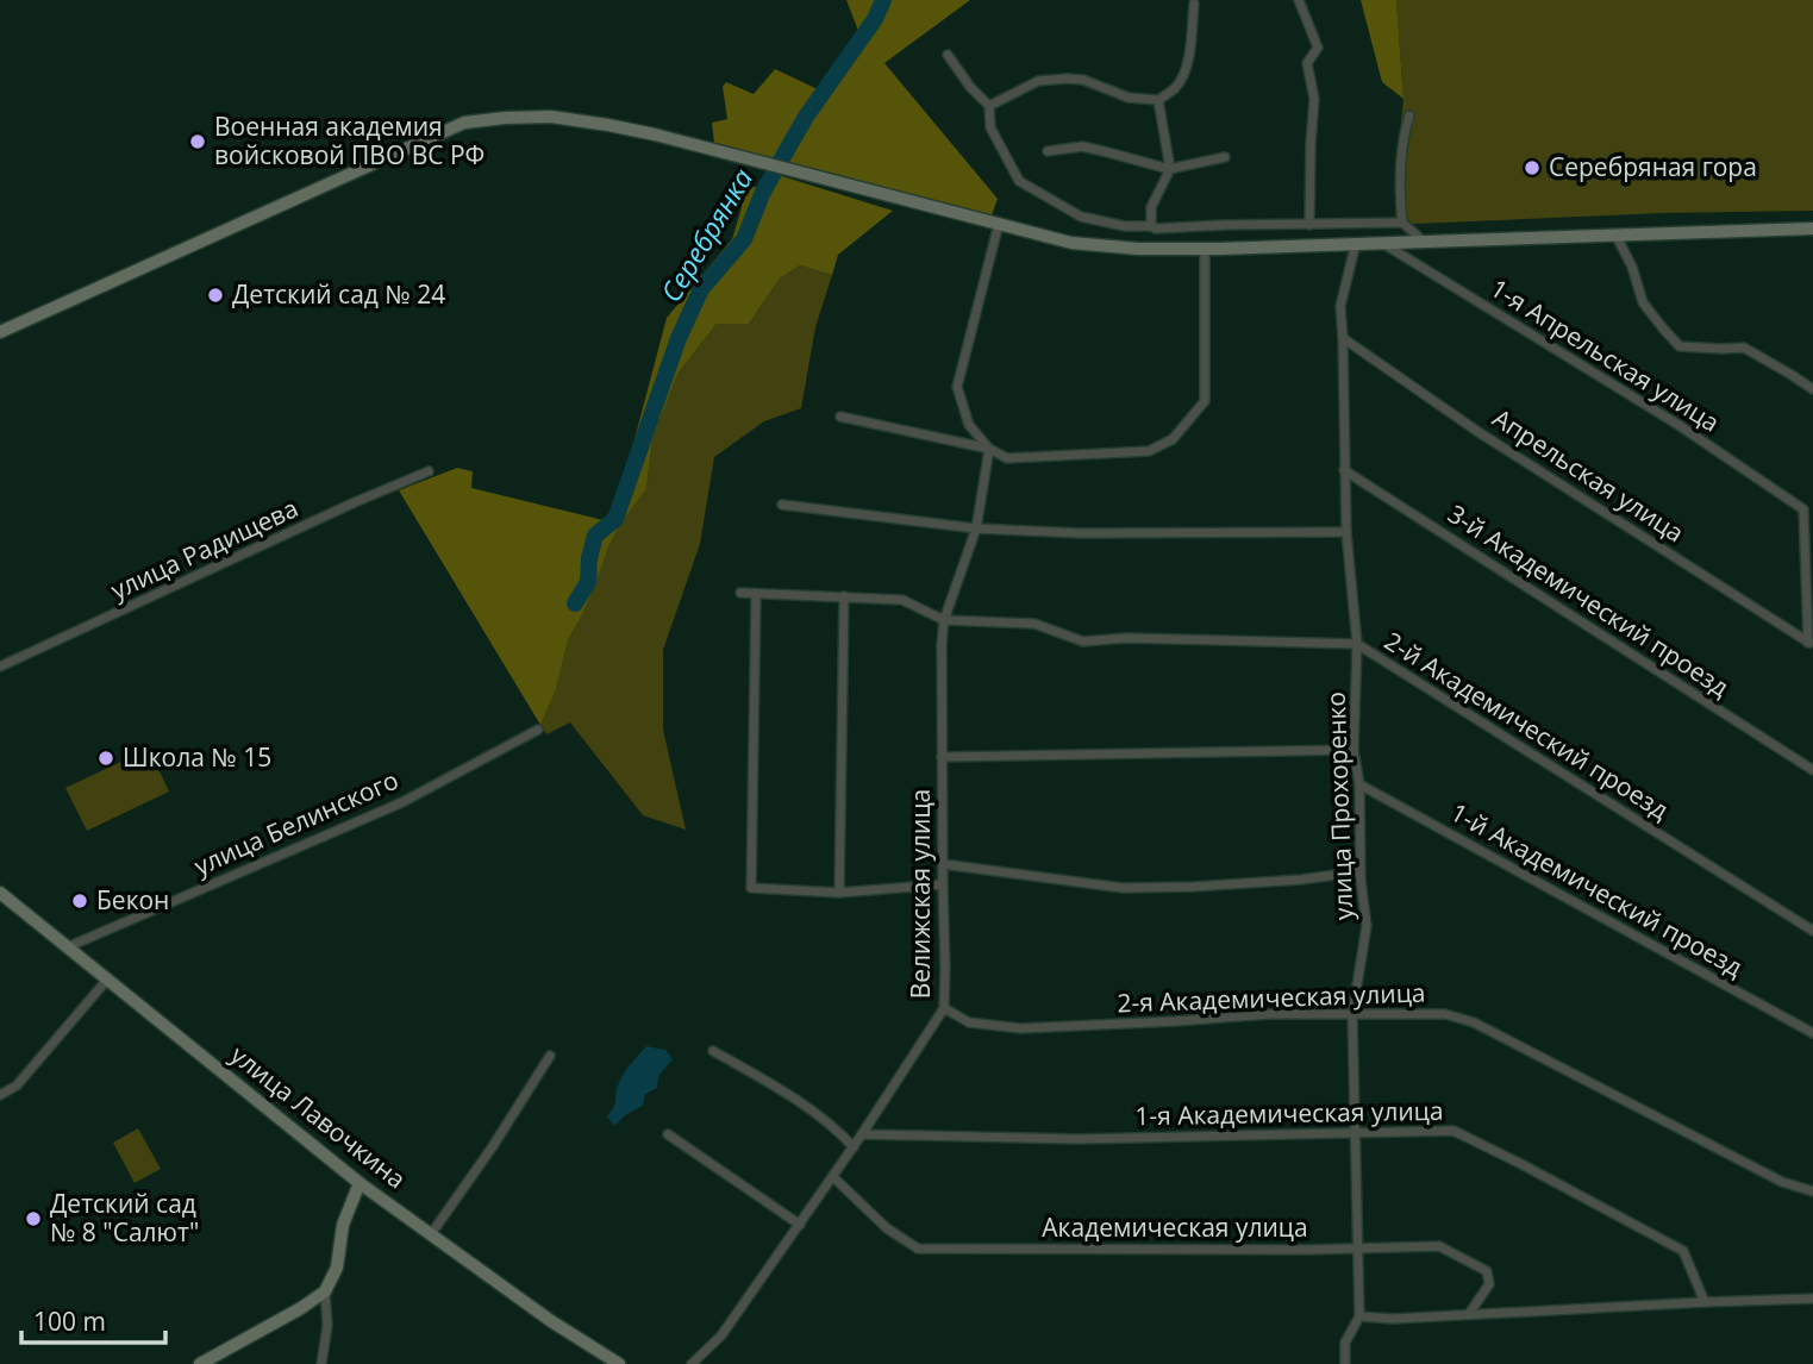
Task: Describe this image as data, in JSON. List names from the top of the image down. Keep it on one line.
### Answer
{"streets":{"street":["1-я Апрельская улица","Апрельская улица","улица Радищева","3-й Академический проезд","2-й Академический проезд","улица Прохоренко","улица Белинского","1-й Академический проезд","Велижская улица","2-я Академическая улица","1-я Академическая улица","улица Лавочкина","Академическая улица"]},"crossings":[["Апрельская улица","улица Прохоренко"],["3-й Академический проезд","улица Прохоренко"],["2-й Академический проезд","улица Прохоренко"],["2-й Академический проезд","Велижская улица"],["улица Прохоренко","1-й Академический проезд"],["улица Прохоренко","2-я Академическая улица"],["улица Прохоренко","1-я Академическая улица"],["улица Прохоренко","Академическая улица"],["улица Белинского","улица Лавочкина"],["Велижская улица","2-я Академическая улица"],["Велижская улица","1-я Академическая улица"],["Велижская улица","Академическая улица"]],"water":["Серебрянка"],"places":["Военная академия войсковой ПВО ВС РФ","Серебряная гора","Детский сад № 24","Школа № 15","Бекон","Детский сад № 8 \"Салют\""],"scale_bar":"100 m"}
